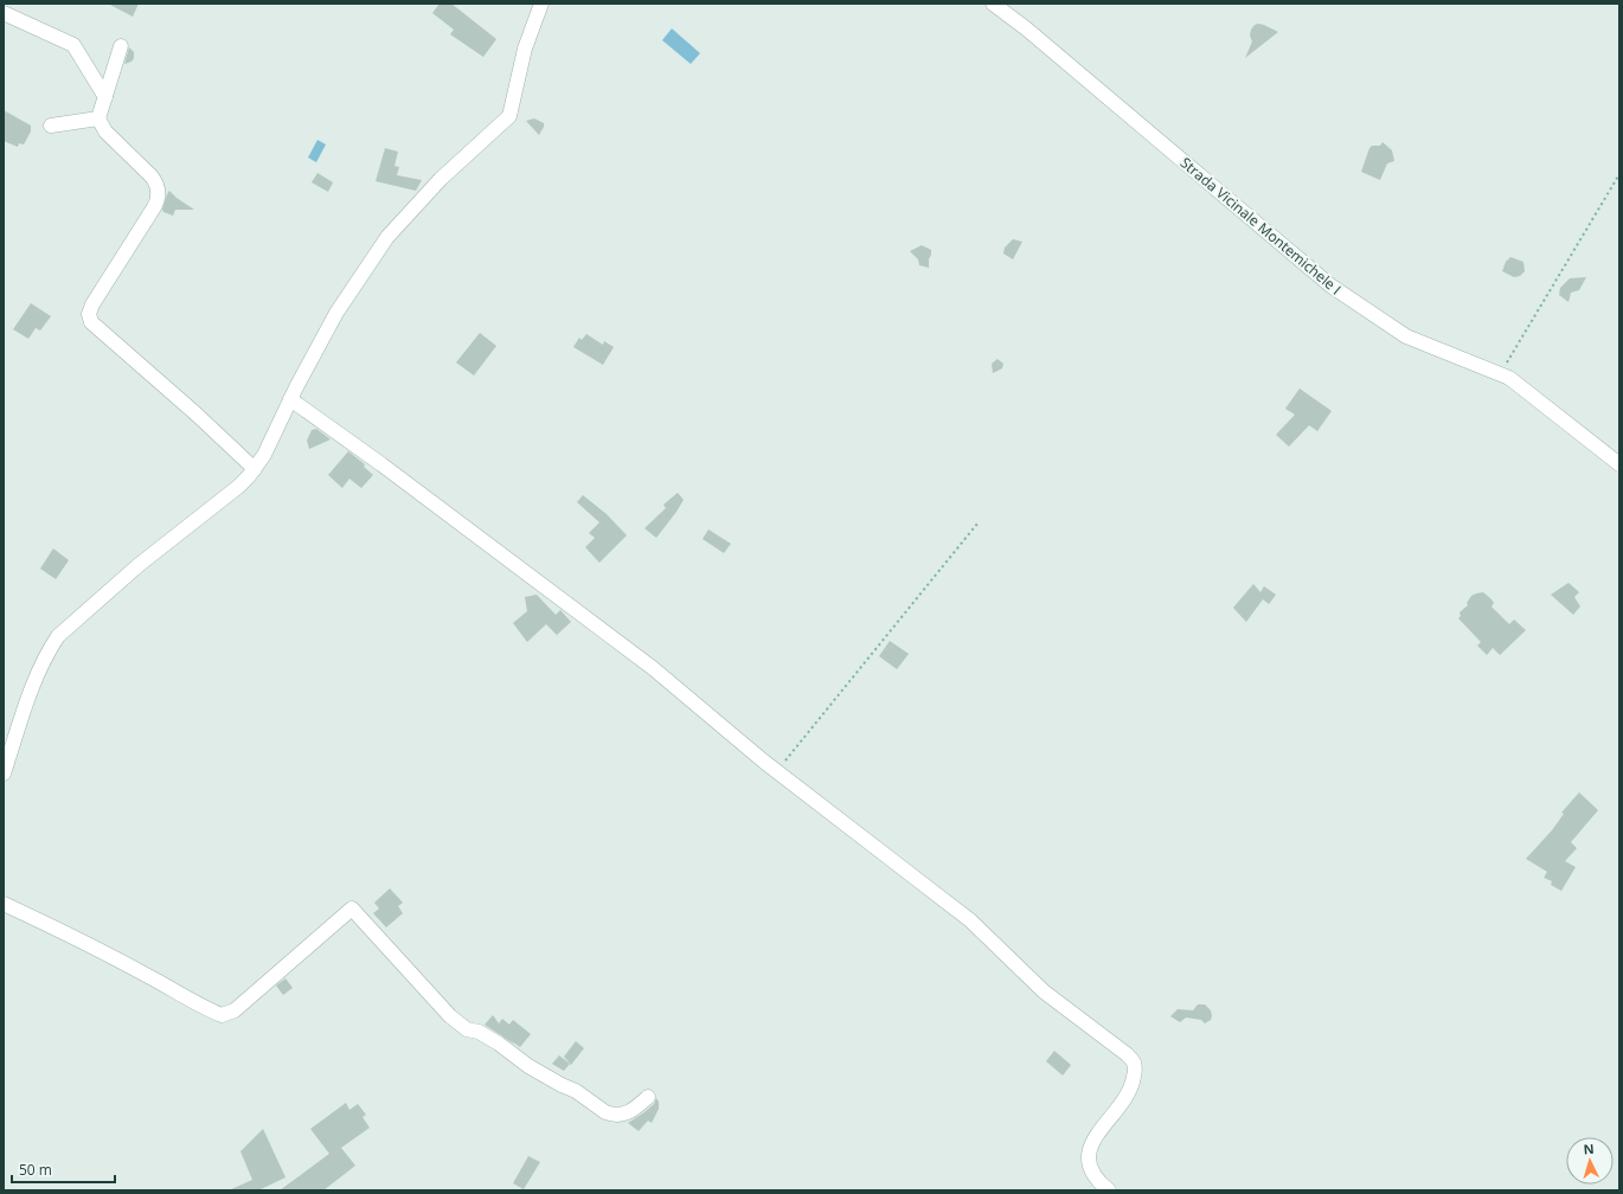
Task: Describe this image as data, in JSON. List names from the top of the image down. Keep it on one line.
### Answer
{"streets":{"street":["Strada Vicinale Montemichele I"]},"scale_bar":"50 m","north":"top"}
